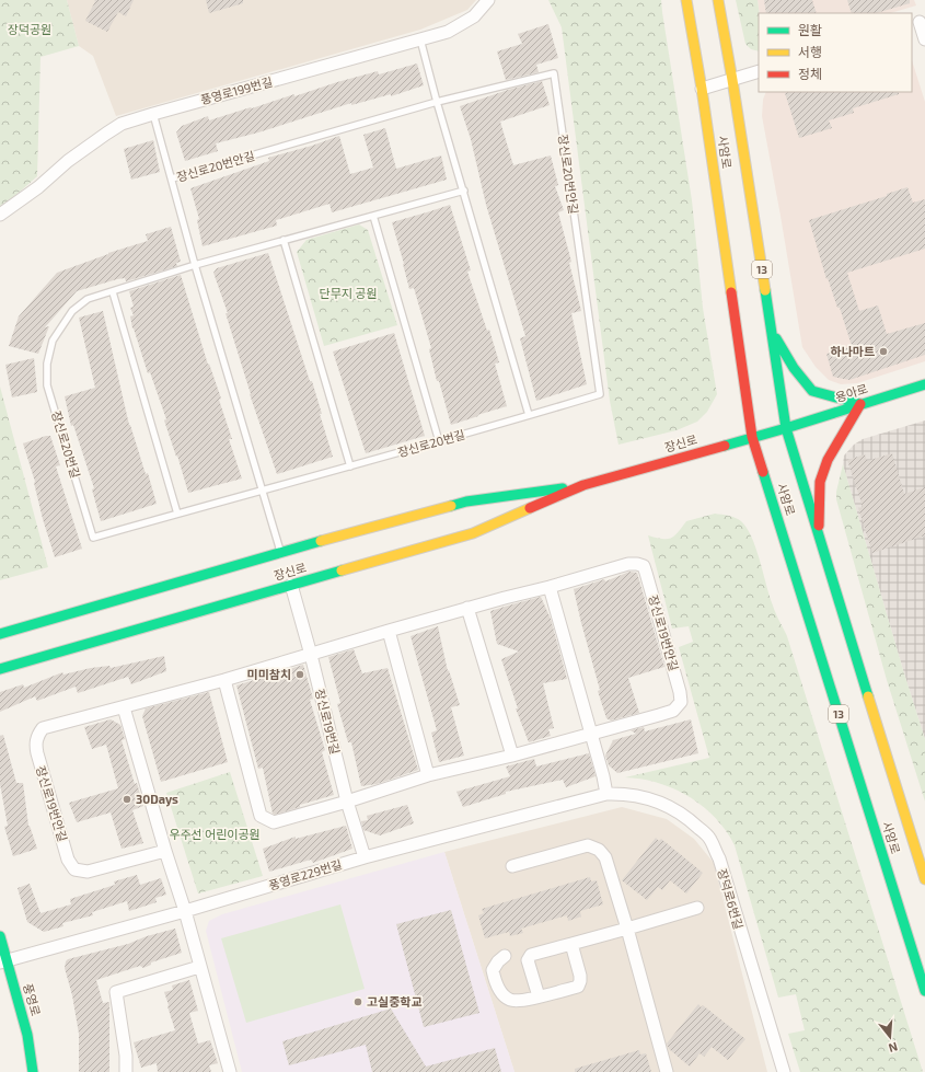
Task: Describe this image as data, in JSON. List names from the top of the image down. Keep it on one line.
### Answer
{"streets":{"main road":["사암로","13","용아로","장신로","풍영로"],"street":["풍영로199번길","장신로19번안길","장신로19번길","풍영로229번길","장덕로6번길"],"lane":["장신로20번안길","장신로20번길"]},"crossings":[["사암로","용아로"],["사암로","장신로"],["장신로20번안길","장신로20번길"],["용아로","장신로"],["장신로","장신로19번길"],["장신로19번안길","장신로19번길"],["장신로19번길","풍영로229번길"],["풍영로229번길","장덕로6번길"],["풍영로229번길","풍영로"]],"parks":["장덕공원","단무지 공원","우주선 어린이공원"],"places":["하나마트","미미참치","30Days","고실중학교"],"legend":["원활","서행","정체"],"north":"bottom"}
